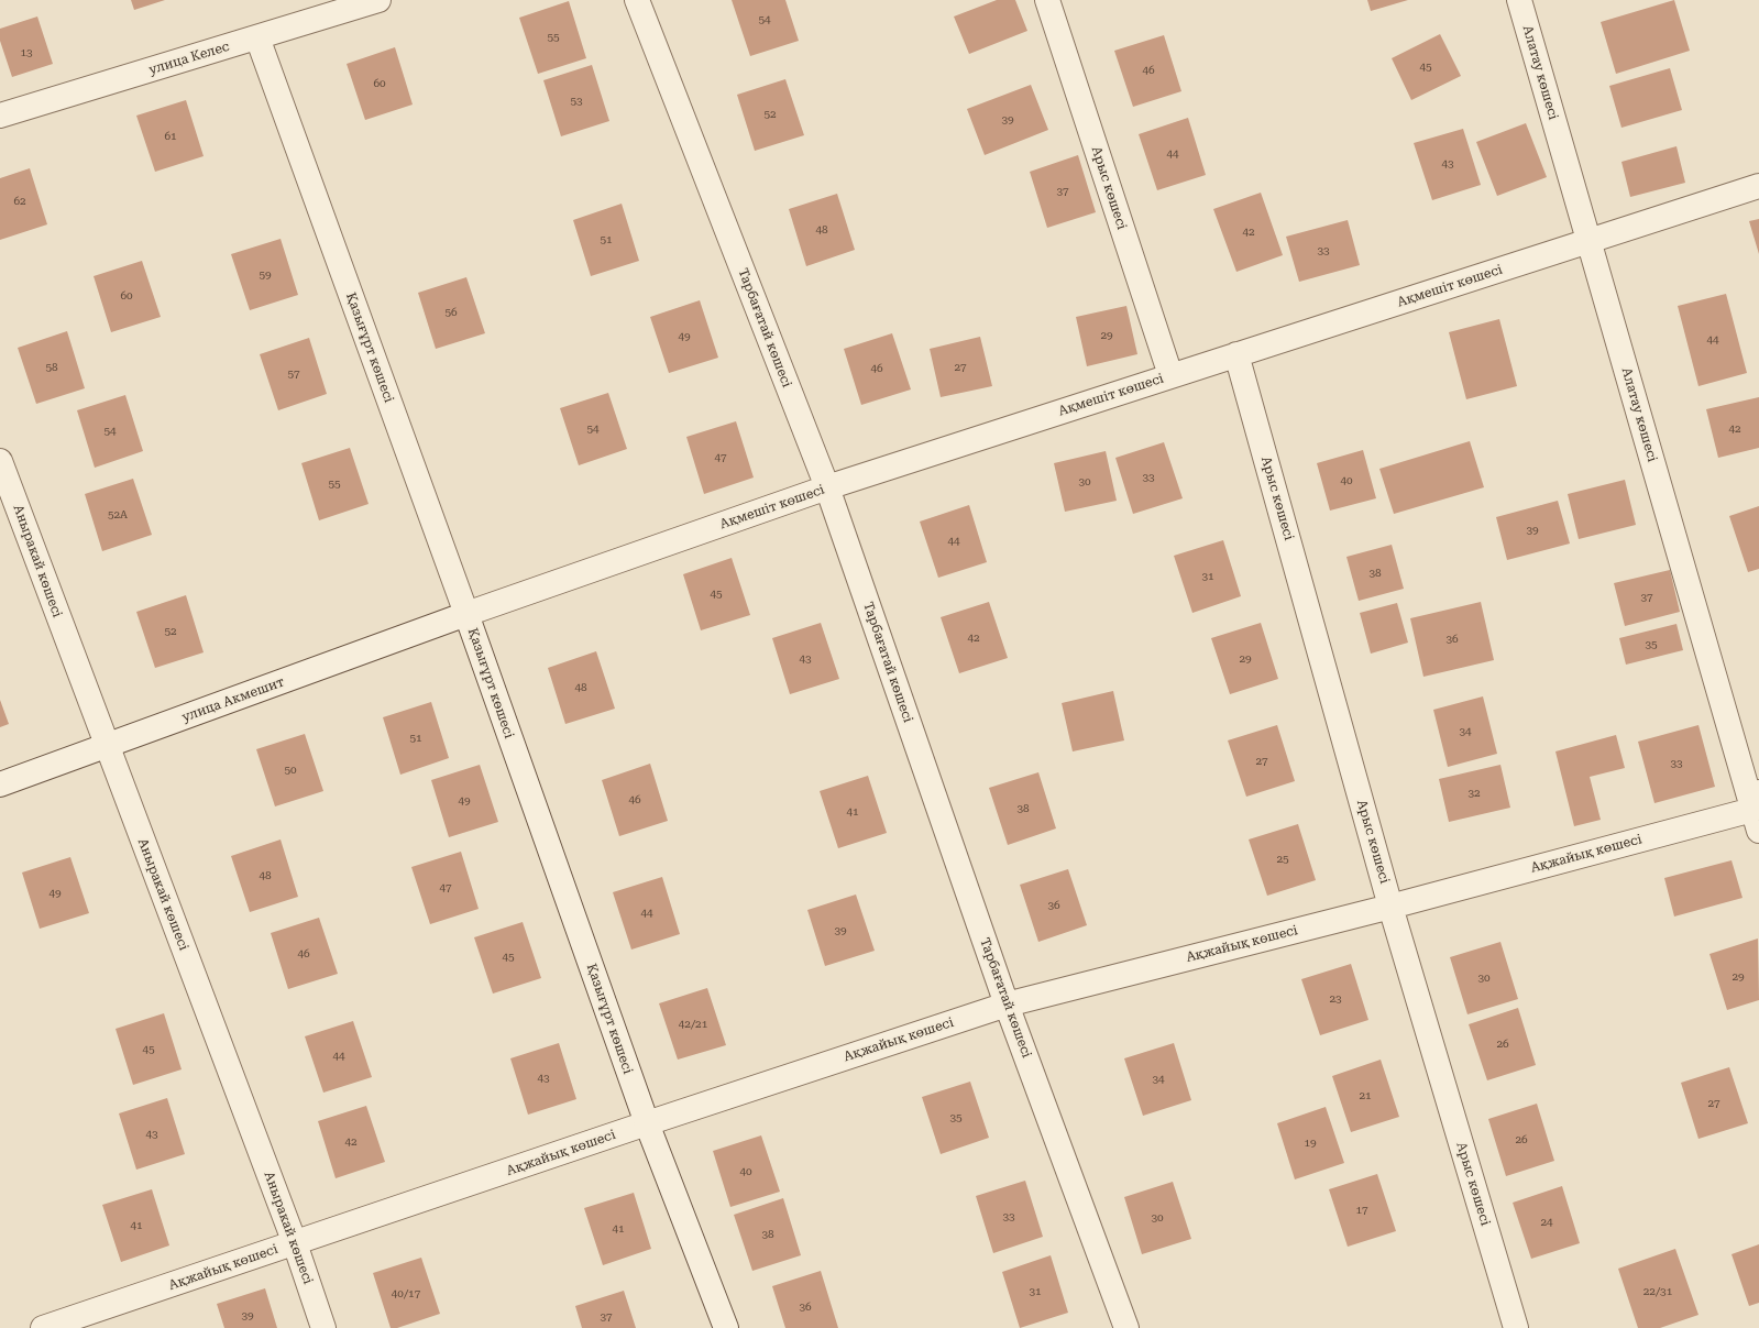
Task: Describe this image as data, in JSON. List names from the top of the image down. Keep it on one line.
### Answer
{"streets":{"street":["улица Келеc","Алатау көшесі","Арыс көшесі","Ақмешіт көшесі","Тарбағатай көшесі","Қазығұрт көшесі","Аныракай көшесі","улица Акмешит","Ақжайық көшесі"]},"crossings":[["улица Келеc","Қазығұрт көшесі"],["Алатау көшесі","Ақмешіт көшесі"],["Алатау көшесі","Ақжайық көшесі"],["Арыс көшесі","Ақмешіт көшесі"],["Арыс көшесі","Ақжайық көшесі"],["Ақмешіт көшесі","Тарбағатай көшесі"],["Ақмешіт көшесі","Қазығұрт көшесі"],["Ақмешіт көшесі","улица Акмешит"],["Тарбағатай көшесі","Ақжайық көшесі"],["Қазығұрт көшесі","улица Акмешит"],["Қазығұрт көшесі","Ақжайық көшесі"],["Аныракай көшесі","улица Акмешит"],["Аныракай көшесі","Ақжайық көшесі"]],"house_numbers":["54","55","13","45","46","60","53","52","39","61","44","43","37","62","48","42","51","33","59","60","56","29","49","44","58","27","46","57","54","42","54","47","33","40","30","55","52А","39","44","38","31","45","37","52","42","36","35","43","29","48","34","51","27","33","50","32","46","49","38","41","25","48","47","49","36","44","39","46","45","29","30","23","42/21","26","45","44","43","34","21","27","35","43","26","42","19","40","17","33","30","24","41","41","38","31","22/31","40/17","36","39","37"]}
